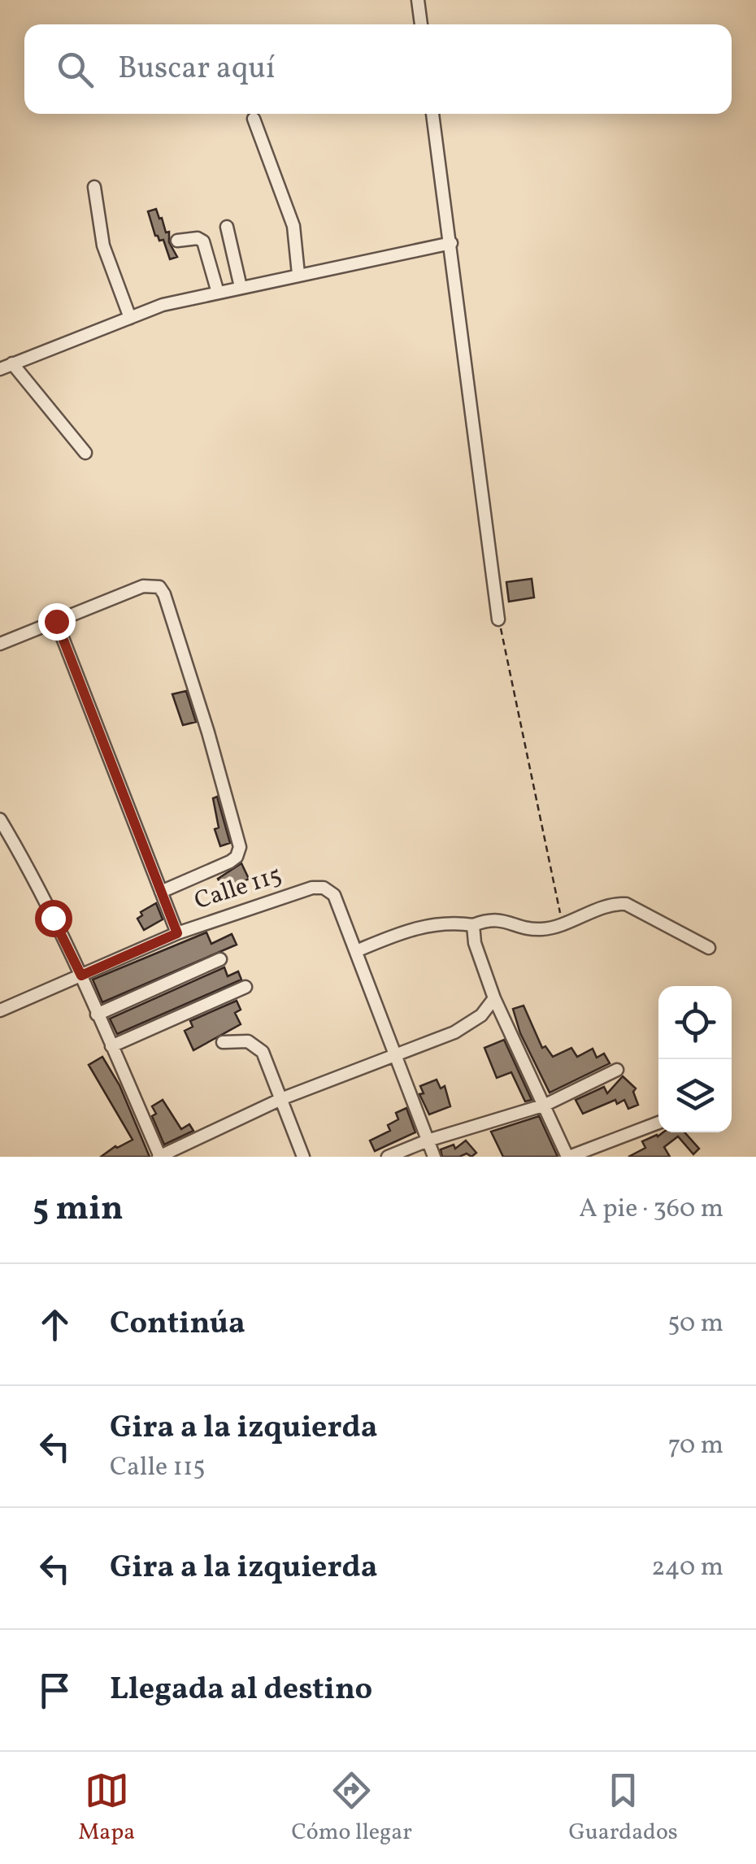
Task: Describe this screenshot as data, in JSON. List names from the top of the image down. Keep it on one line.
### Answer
{"streets":{"street":["Calle 115"]},"page":{"search":"Buscar aquí","heading":["5 min","A pie · 360 m"],"list":[["Continúa","50 m"],["Gira a la izquierda","Calle 115","70 m"],["Gira a la izquierda","240 m"],"Llegada al destino"],"nav":["Mapa","Cómo llegar","Guardados"]}}
